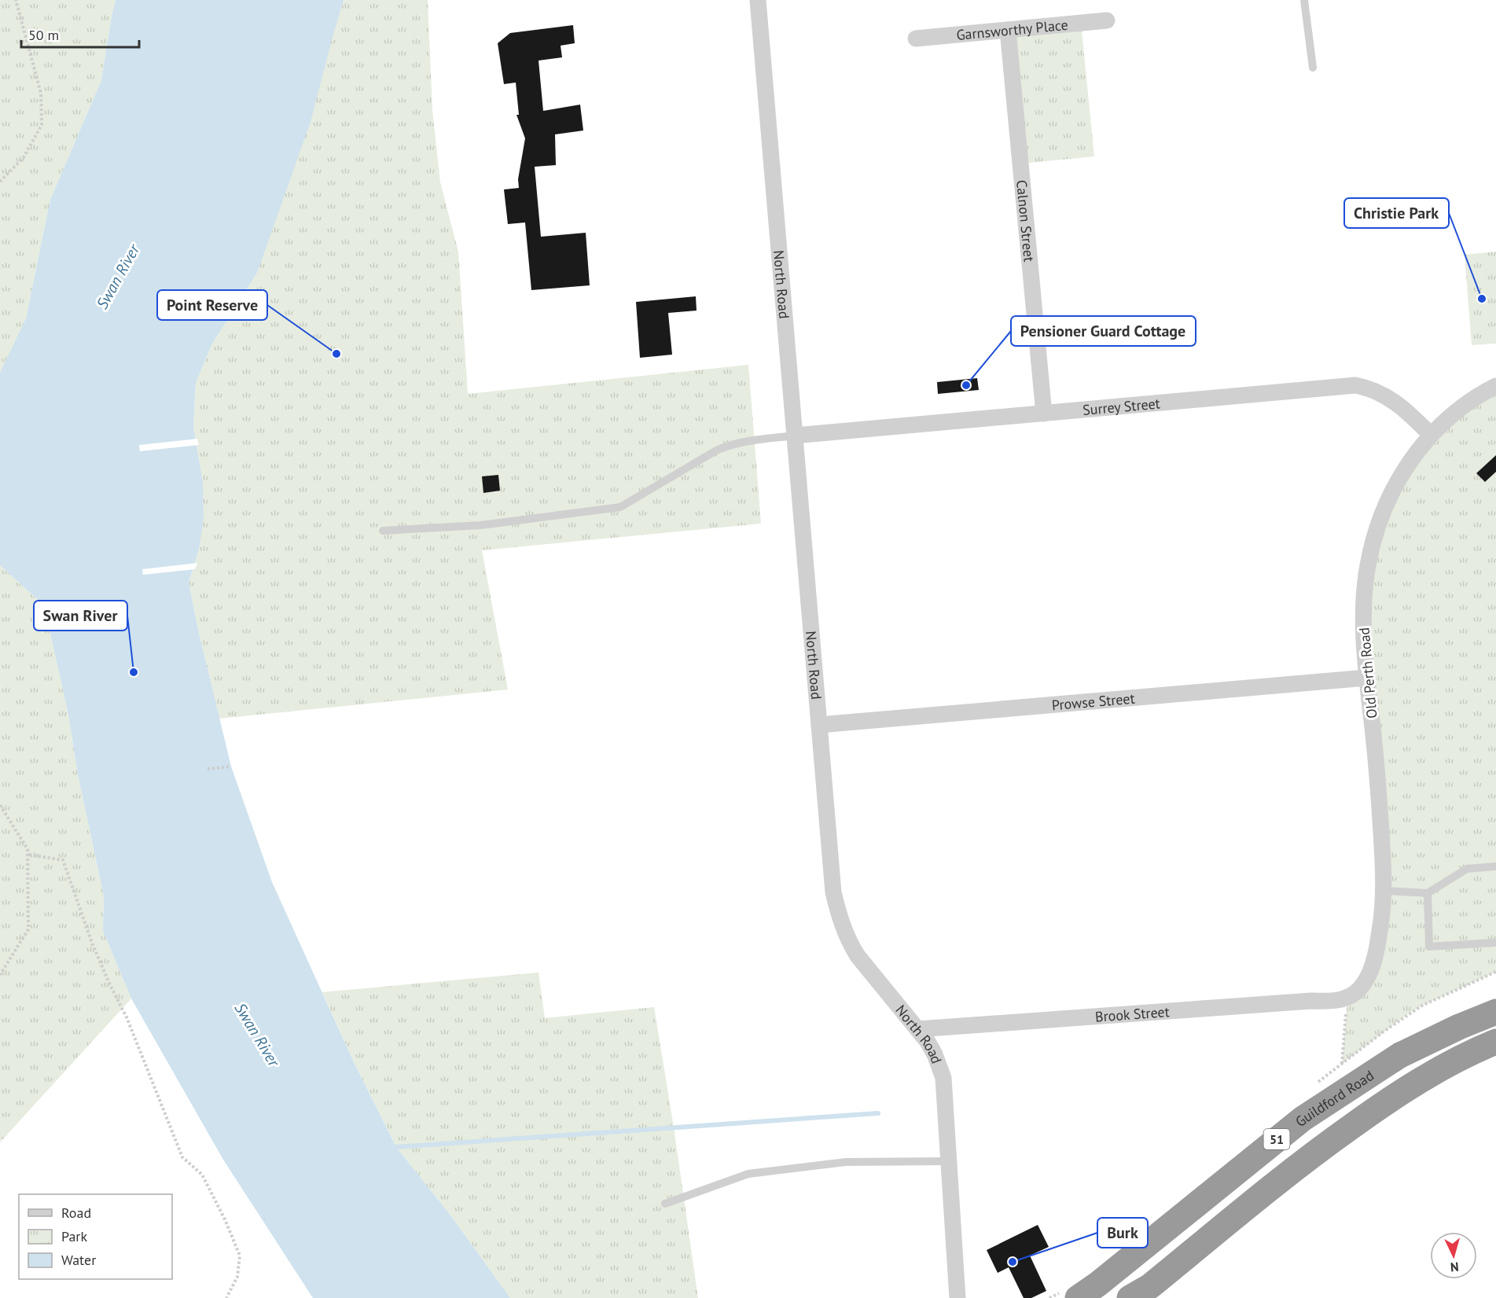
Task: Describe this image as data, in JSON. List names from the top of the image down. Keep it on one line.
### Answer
{"streets":{"highway":["Guildford Road","51"],"street":["Garnsworthy Place","Calnon Street","North Road","Surrey Street","Old Perth Road","Prowse Street","Brook Street"]},"crossings":[["Garnsworthy Place","Calnon Street"],["Calnon Street","Surrey Street"],["North Road","Surrey Street"],["North Road","Prowse Street"],["North Road","Brook Street"],["Surrey Street","Old Perth Road"],["Old Perth Road","Prowse Street"],["Old Perth Road","Brook Street"]],"water":["Swan River"],"places":["Christie Park","Point Reserve","Pensioner Guard Cottage","Swan River","Burk"],"legend":["Road","Park","Water"],"scale_bar":"50 m","north":"bottom"}
